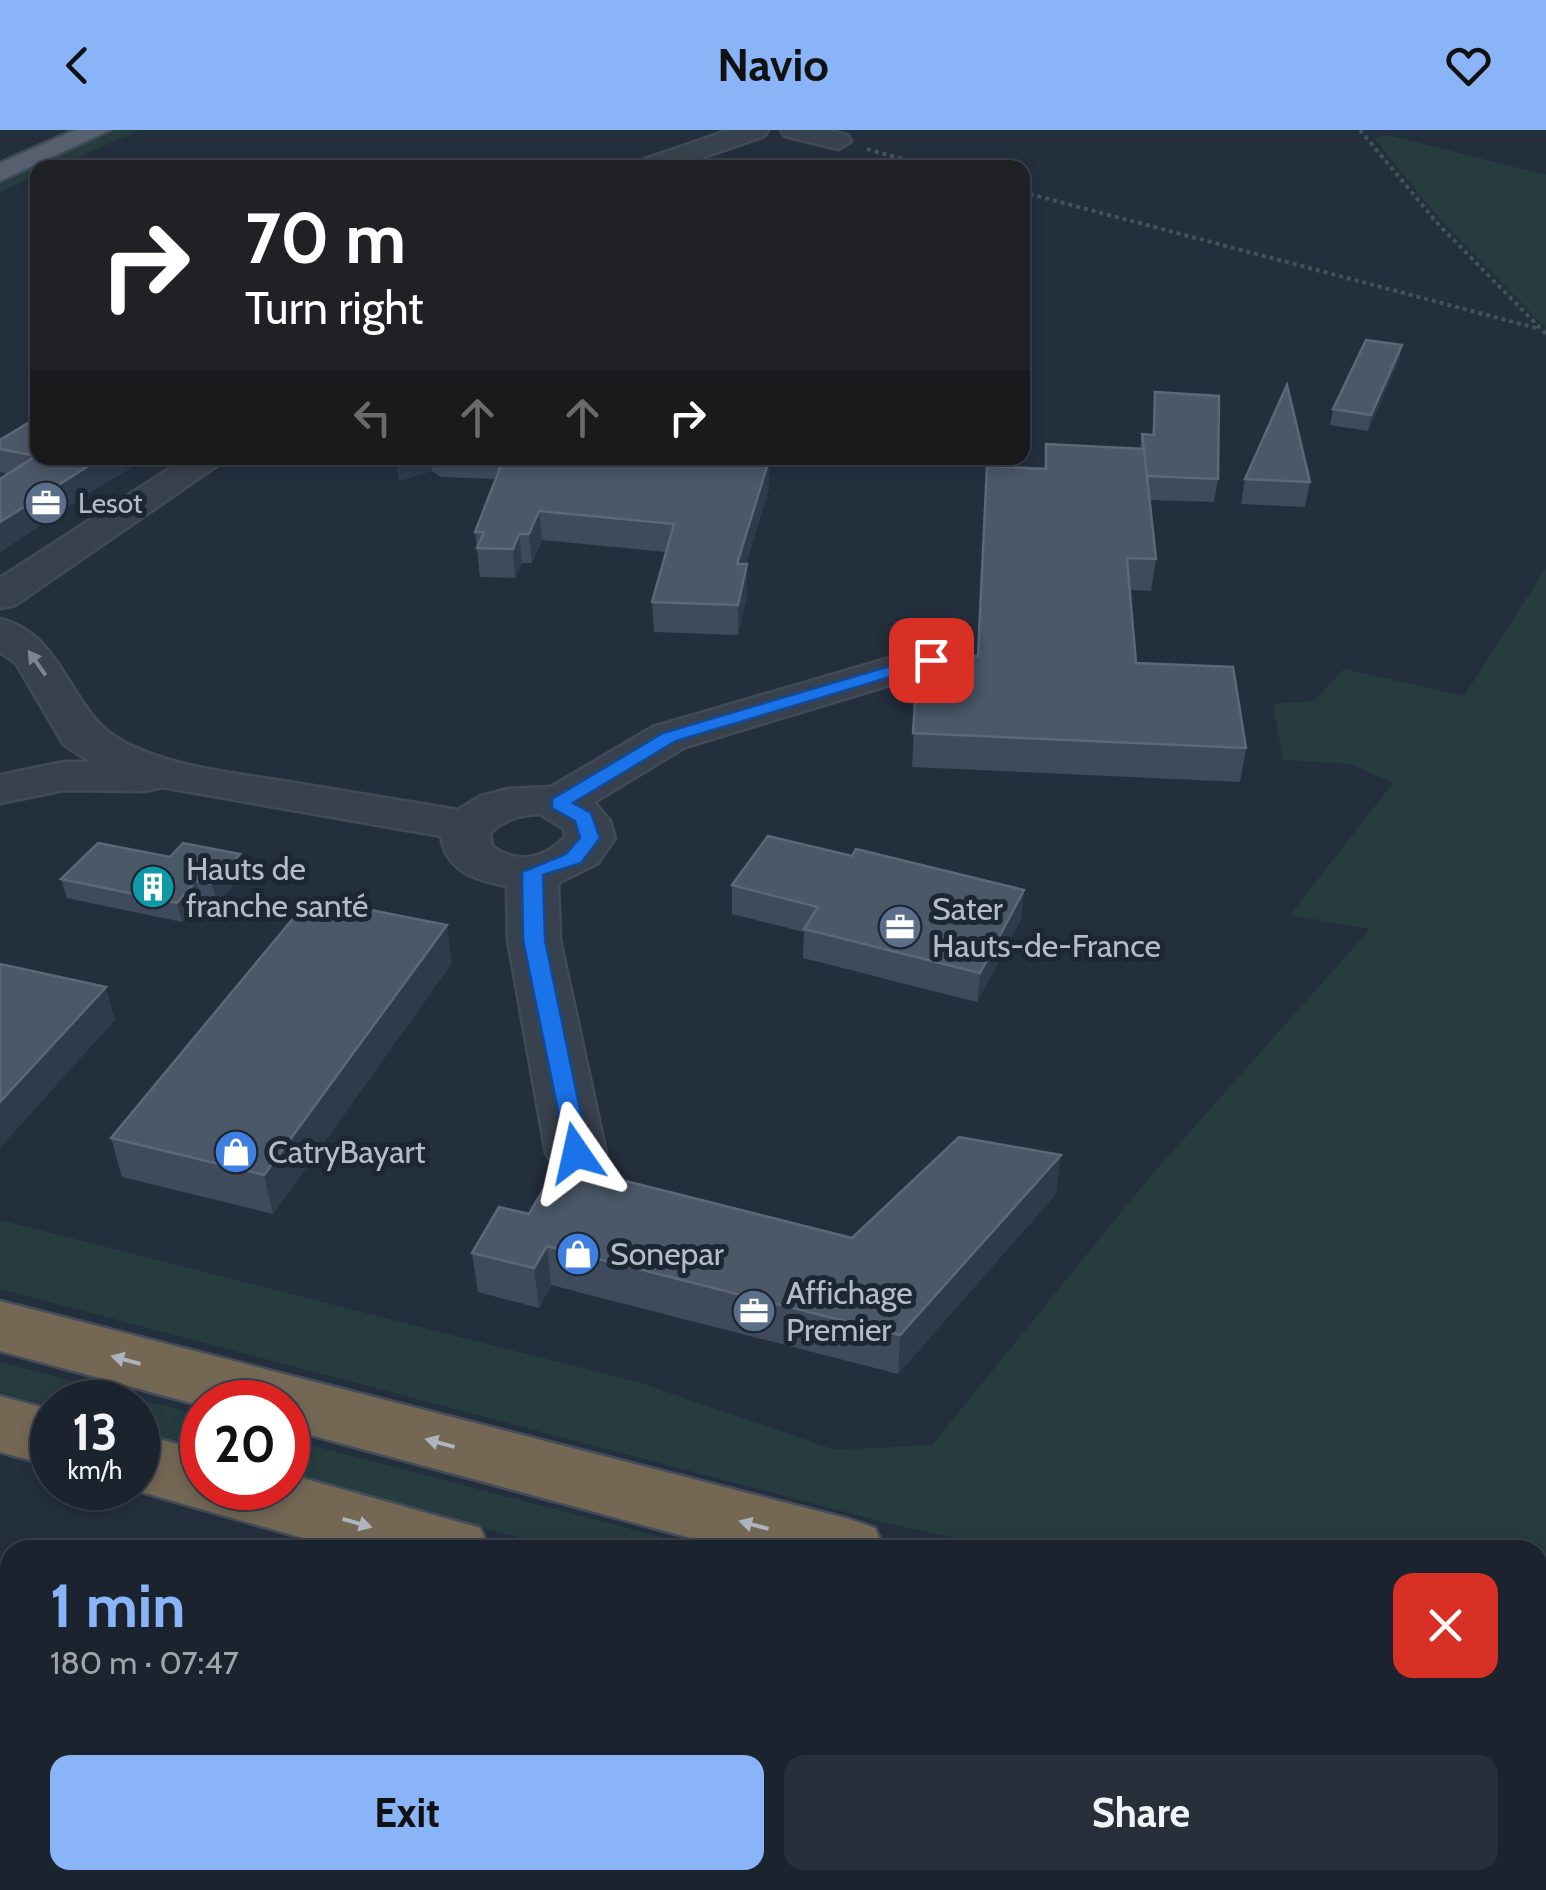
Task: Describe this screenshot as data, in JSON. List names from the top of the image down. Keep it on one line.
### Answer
{"places":{"office":["Lesot","Sater Hauts-de-France","Affichage Premier"],"building":["Hauts de franche santé"],"shop":["CatryBayart","Sonepar"]},"page":{"header":"Navio","turn":["70 m","Turn right"],"speed":"13 km/h","limit":"20","heading":["1 min","180 m · 07:47"],"buttons":["Exit","Share"]}}
